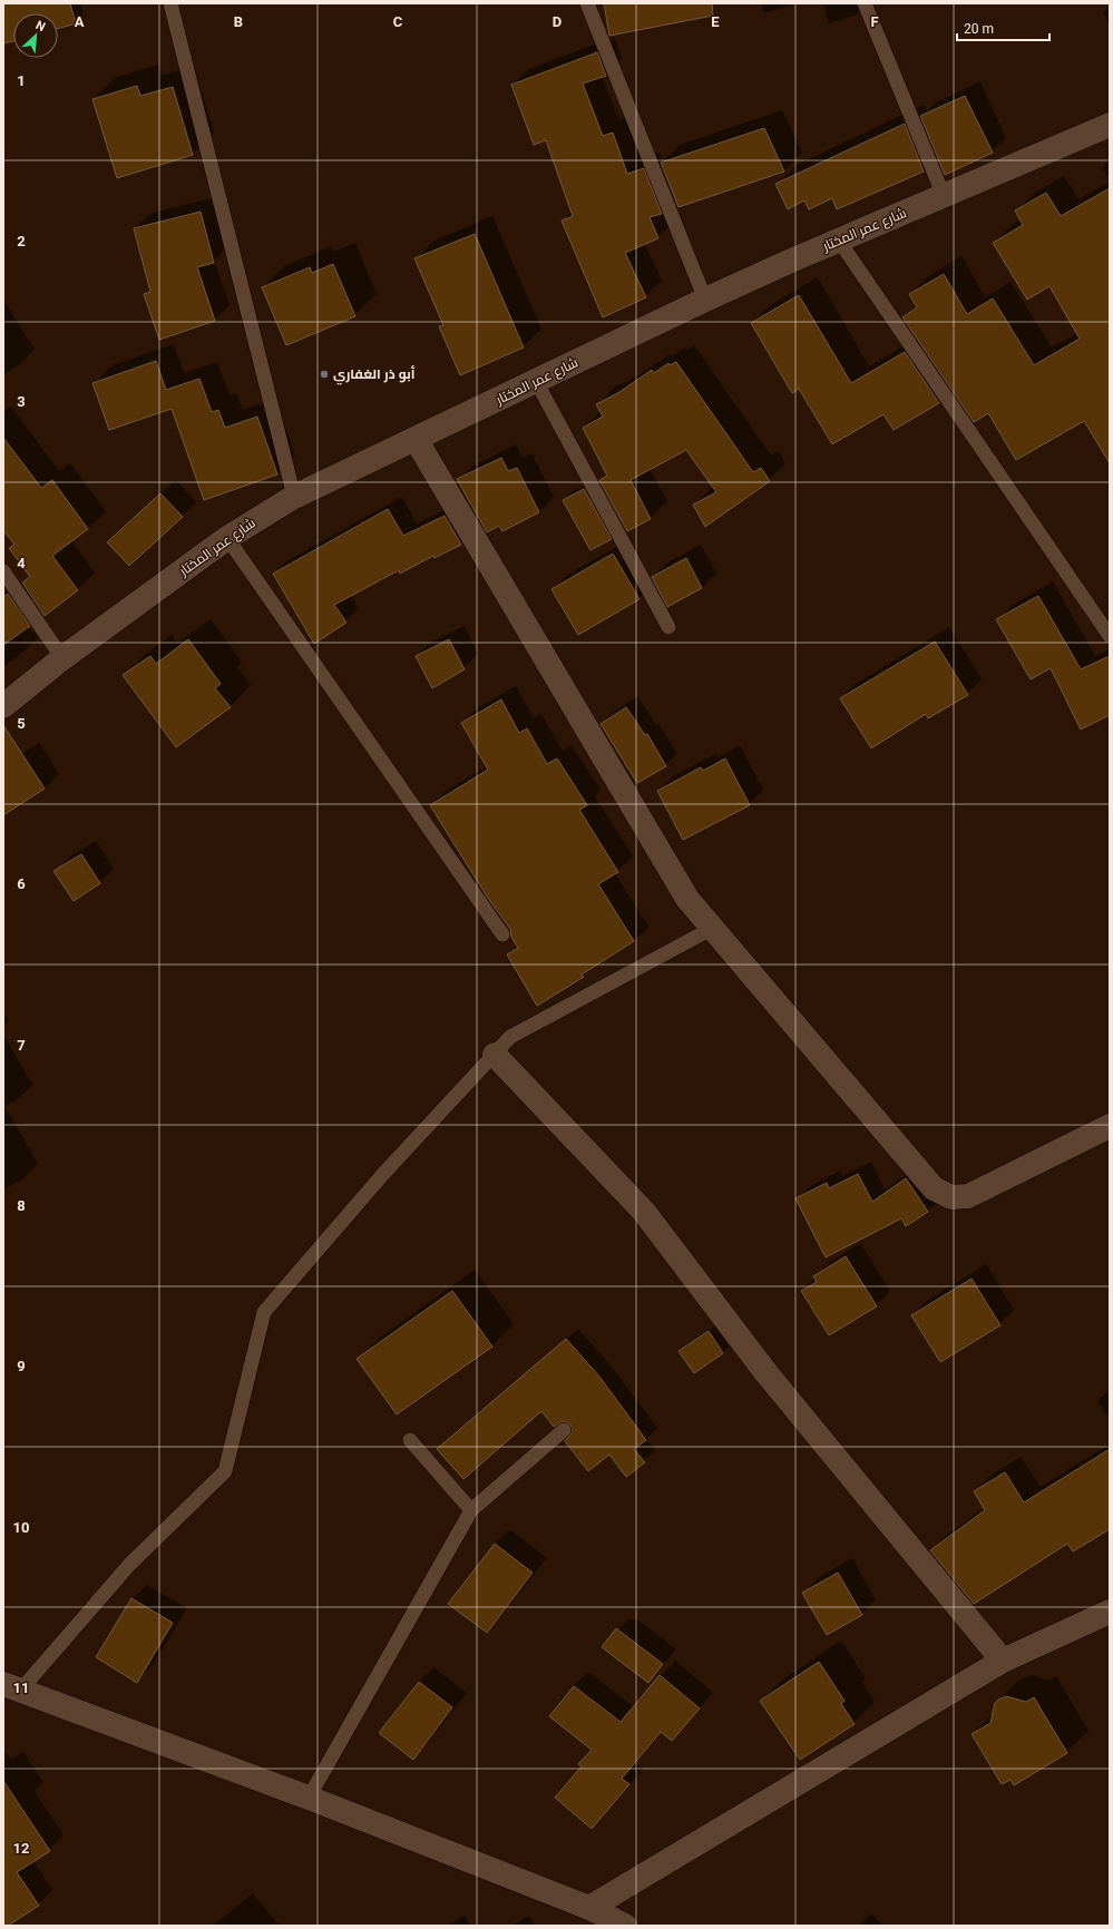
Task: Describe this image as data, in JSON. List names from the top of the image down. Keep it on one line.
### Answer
{"streets":{"street":["شارع عمر المختار"]},"places":["أبو ذر الغفاري"],"scale_bar":"20 m","north":"top right","grid":{"columns":["A","B","C","D","E","F"],"rows":["1","2","3","4","5","6","7","8","9","10","11","12"]}}
